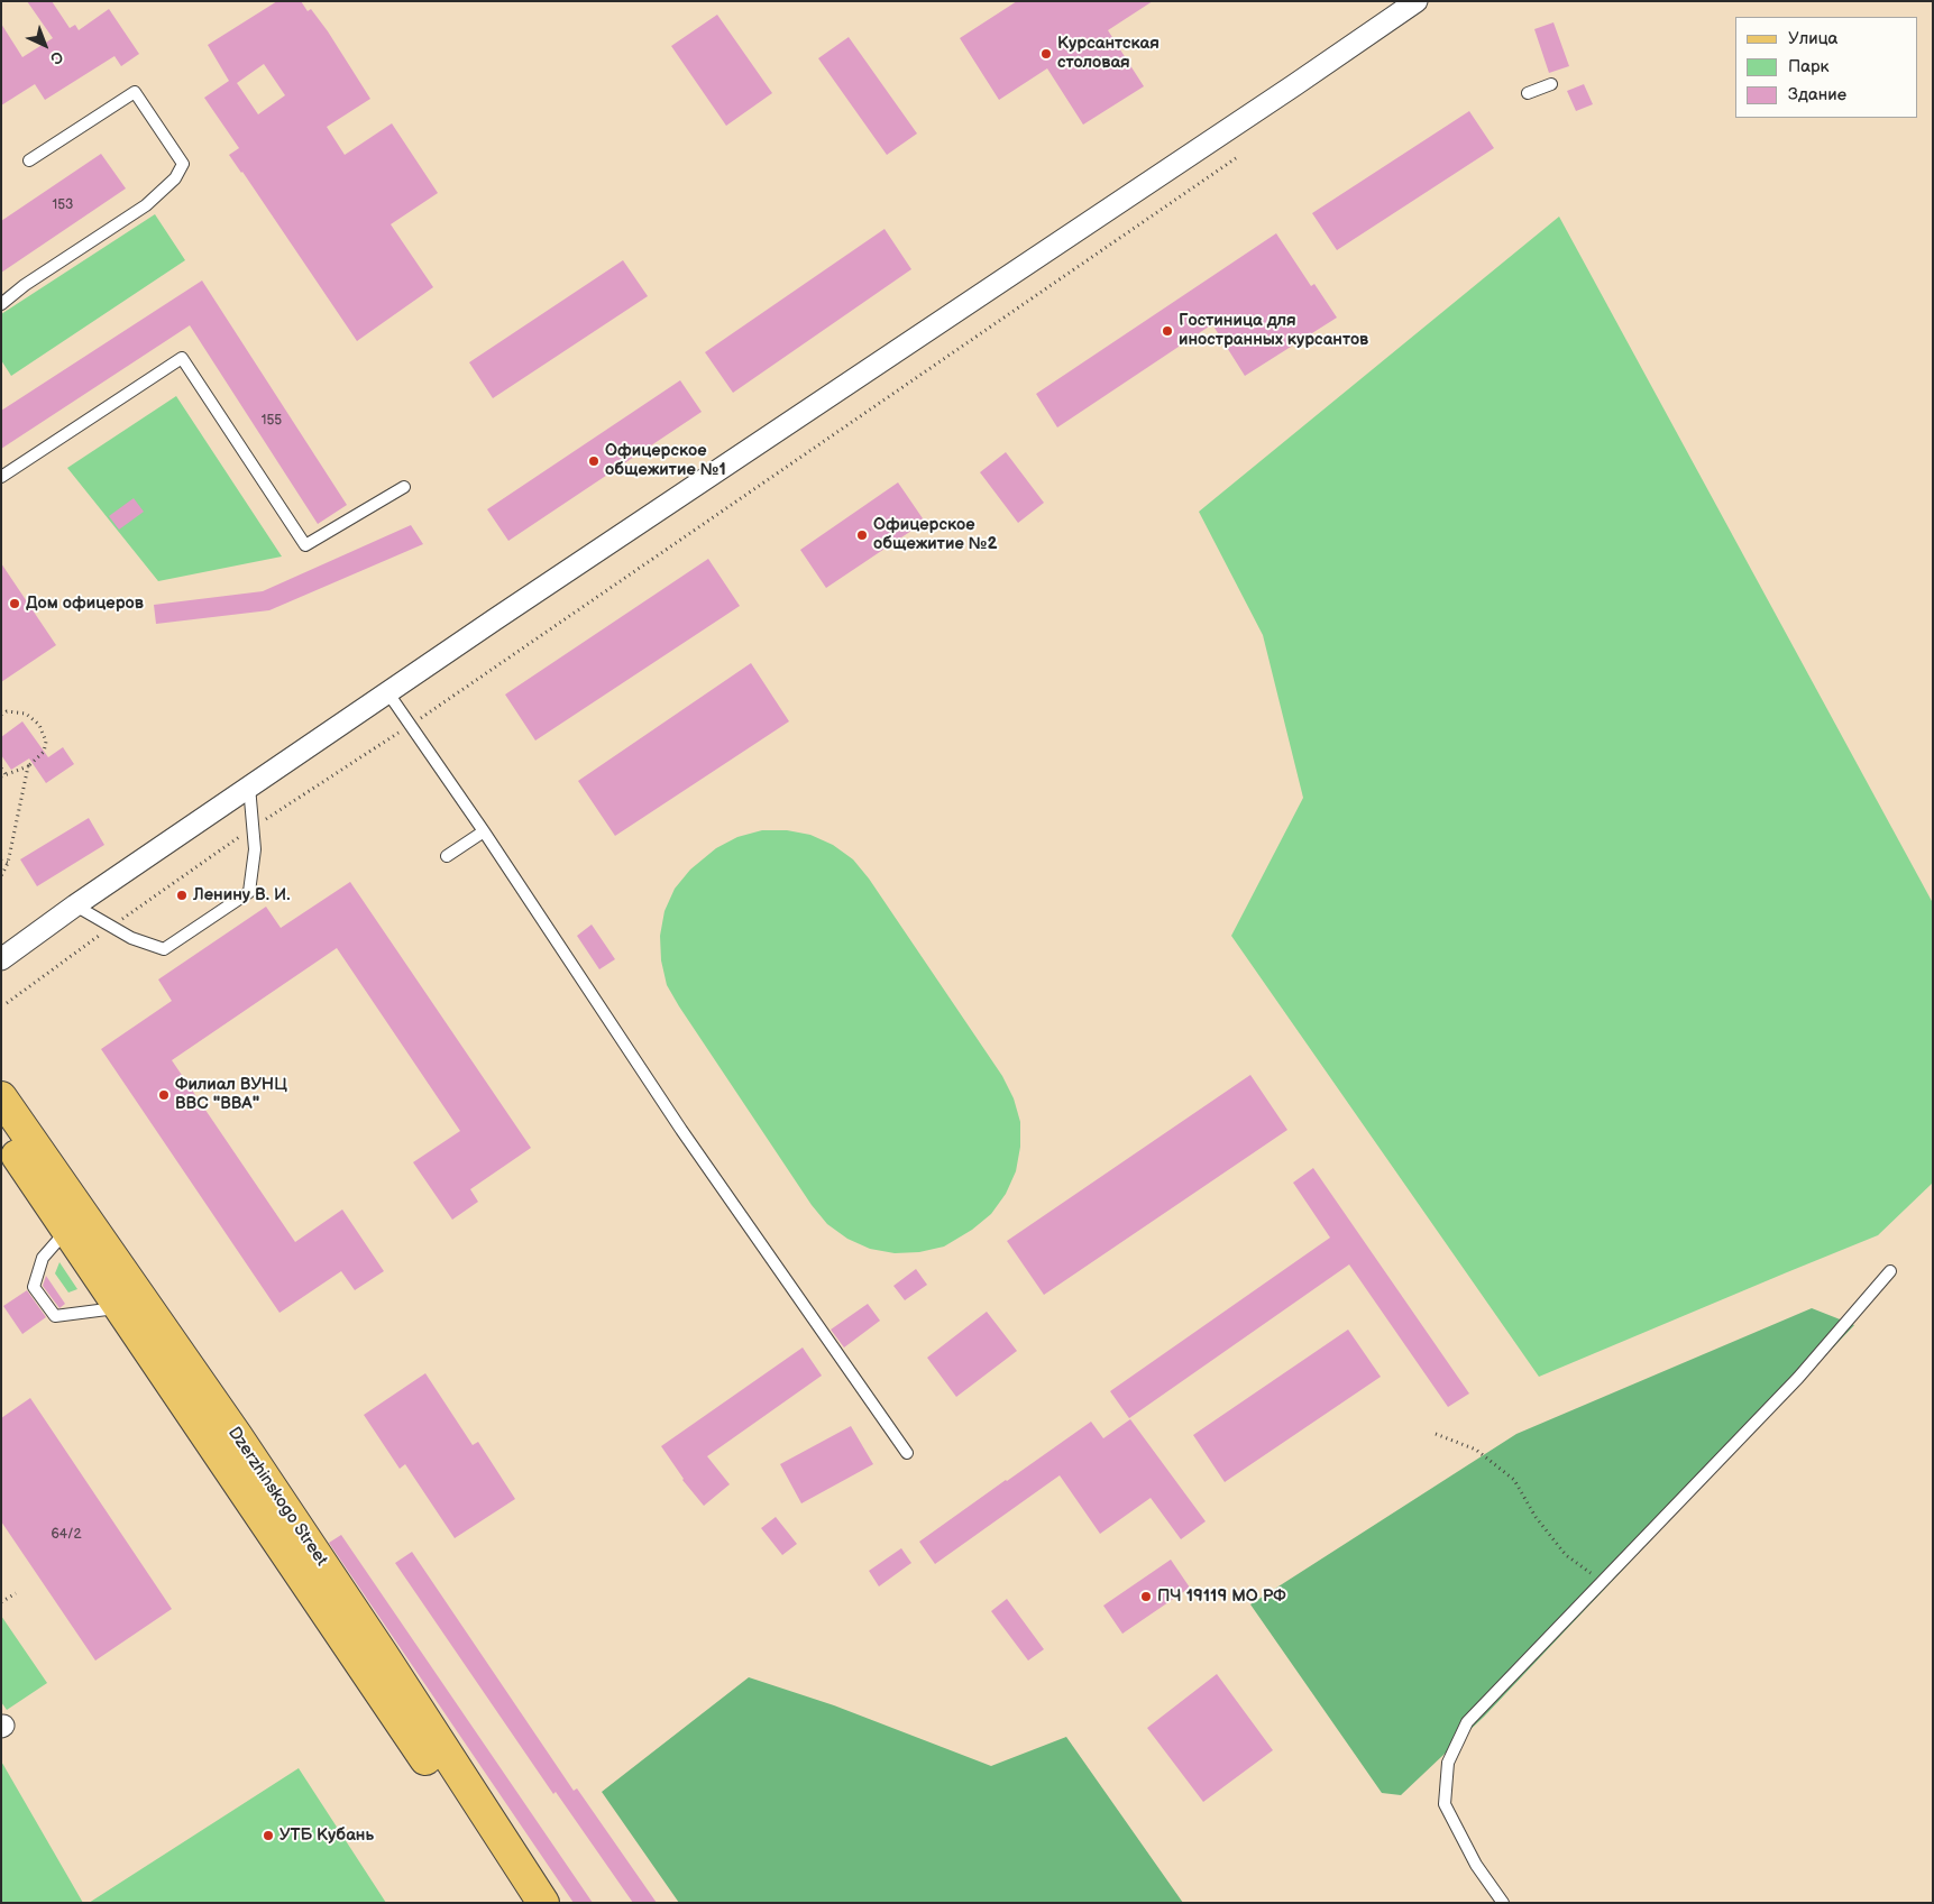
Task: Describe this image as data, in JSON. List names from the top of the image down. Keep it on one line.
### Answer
{"streets":{"main road":["Dzerzhinskogo Street"]},"places":["Курсантская столовая","Гостиница для иностранных курсантов","Офицерское общежитие №1","Офицерское общежитие №2","Дом офицеров","Ленину В. И.","Филиал ВУНЦ ВВС \"ВВА\"","ПЧ 19119 МО РФ","УТБ Кубань"],"house_numbers":["153","155","64/2"],"legend":["Улица","Парк","Здание"],"north":"bottom right"}
